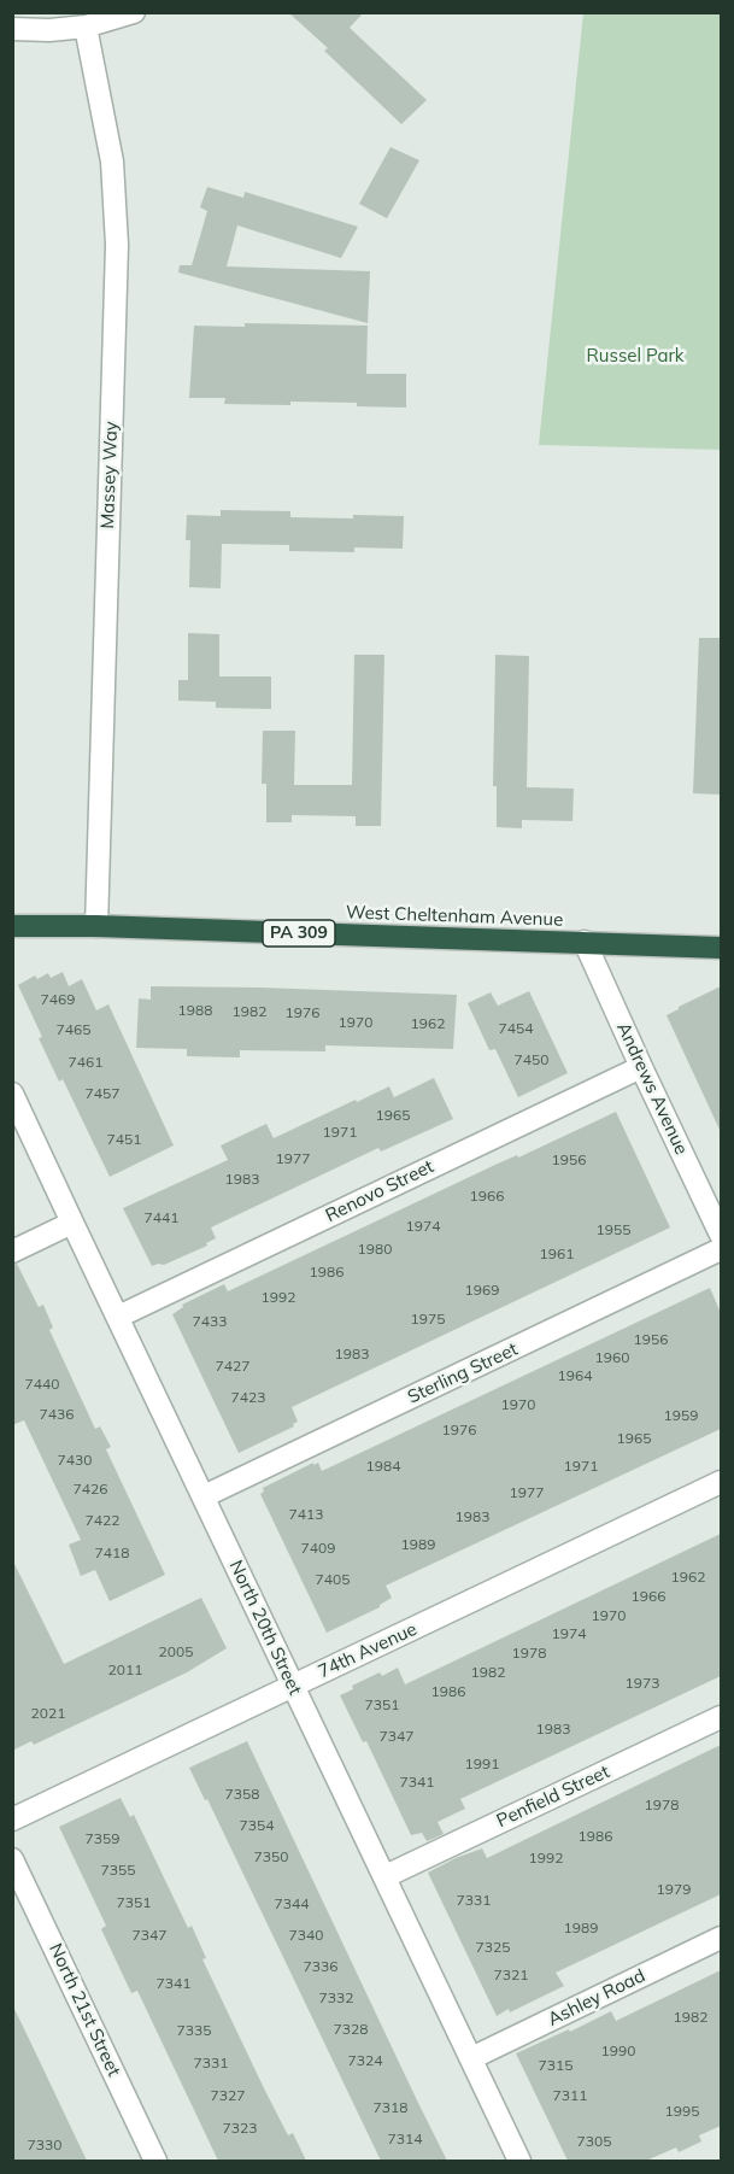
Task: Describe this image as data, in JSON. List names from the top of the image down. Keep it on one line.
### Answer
{"streets":{"highway":["West Cheltenham Avenue","PA 309"],"street":["Massey Way","Andrews Avenue","Renovo Street","Sterling Street","North 20th Street","74th Avenue","Penfield Street","Ashley Road","North 21st Street"]},"crossings":[["Massey Way","West Cheltenham Avenue"],["West Cheltenham Avenue","Andrews Avenue"],["Andrews Avenue","Renovo Street"],["Renovo Street","North 20th Street"],["Sterling Street","North 20th Street"],["North 20th Street","74th Avenue"],["North 20th Street","Penfield Street"],["North 20th Street","Ashley Road"]],"parks":["Russel Park"],"house_numbers":["7469","1988","1982","1976","1970","1962","7454","7465","7450","7461","7457","1965","1971","7451","1977","1956","1983","1966","7441","1974","1955","1980","1961","1986","1969","1992","1975","7433","1956","1983","1960","7427","1964","7440","7423","1970","7436","1959","1976","1965","7430","1984","1971","7426","1977","7413","1983","7422","1989","7409","7418","1962","7405","1966","1970","1974","2005","1978","2011","1982","1973","1986","7351","2021","1983","7347","1991","7341","7358","1978","7354","1986","7359","7350","1992","7355","1979","7331","7351","7344","1989","7347","7340","7325","7336","7321","7341","7332","1982","7328","7335","1990","7324","7331","7315","7327","7311","7318","1995","7323","7314","7305","7330"]}
